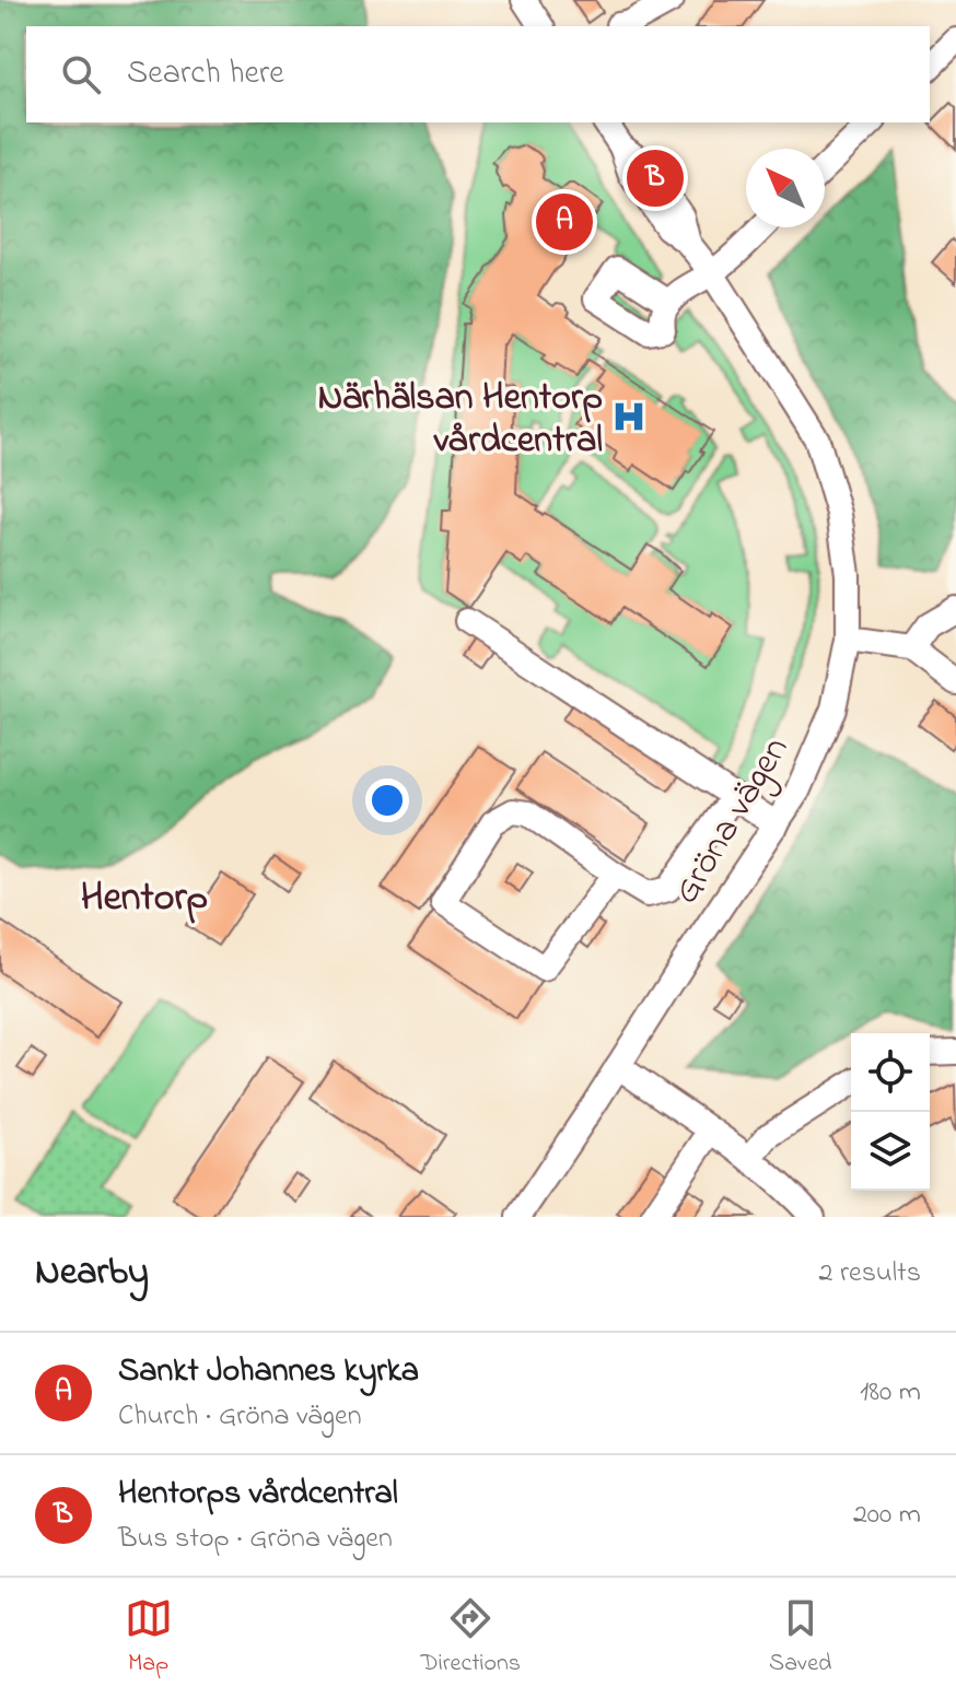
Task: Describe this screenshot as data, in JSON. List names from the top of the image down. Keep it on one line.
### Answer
{"streets":{"street":["Gröna vägen"]},"districts":["Hentorp"],"places":{"hospital":["Närhälsan Hentorp vårdcentral"]},"north":"top left","page":{"search":"Search here","pins":["B","A"],"heading":["Nearby","2 results"],"list":[{"mark":"A","name":"Sankt Johannes kyrka","note":"Church · Gröna vägen","value":"180 m"},{"mark":"B","name":"Hentorps vårdcentral","note":"Bus stop · Gröna vägen","value":"200 m"}],"nav":["Map","Directions","Saved"]}}
